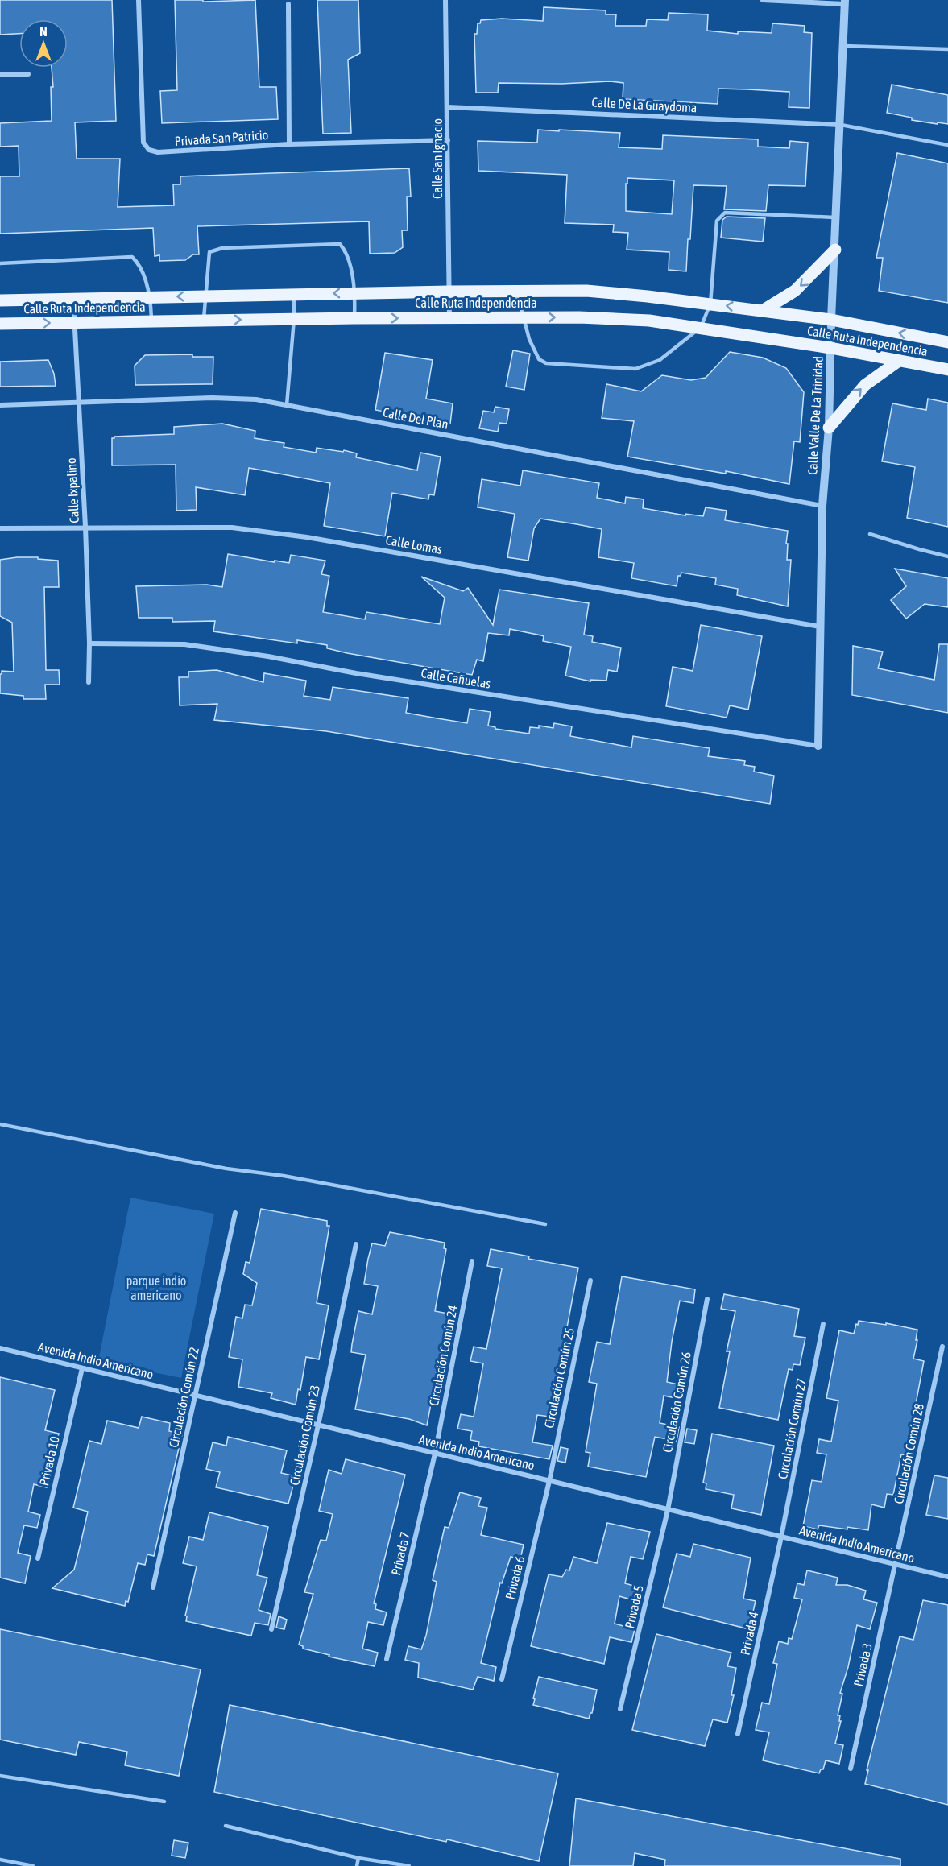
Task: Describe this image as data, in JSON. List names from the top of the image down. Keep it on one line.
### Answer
{"streets":{"main road":["Calle Ruta Independencia"],"street":["Calle De La Guaydoma","Privada San Patricio","Calle San Ignacio","Calle Valle De La Trinidad","Calle Del Plan","Calle Ixpalino","Calle Lomas","Calle Cañuelas","Circulación Común 24","Avenida Indio Americano","Circulación Común 25","Circulación Común 22","Circulación Común 26","Circulación Común 27","Circulación Común 23","Circulación Común 28","Privada 10","Privada 7","Privada 6","Privada 5","Privada 4","Privada 3"]},"crossings":[["Calle De La Guaydoma","Calle San Ignacio"],["Calle De La Guaydoma","Calle Valle De La Trinidad"],["Privada San Patricio","Calle San Ignacio"],["Calle San Ignacio","Calle Ruta Independencia"],["Calle Ruta Independencia","Calle Valle De La Trinidad"],["Calle Ruta Independencia","Calle Ixpalino"],["Calle Valle De La Trinidad","Calle Del Plan"],["Calle Valle De La Trinidad","Calle Lomas"],["Calle Valle De La Trinidad","Calle Cañuelas"],["Calle Del Plan","Calle Ixpalino"],["Calle Ixpalino","Calle Lomas"],["Calle Ixpalino","Calle Cañuelas"],["Circulación Común 24","Avenida Indio Americano"],["Circulación Común 24","Privada 7"],["Avenida Indio Americano","Circulación Común 25"],["Avenida Indio Americano","Circulación Común 22"],["Avenida Indio Americano","Circulación Común 26"],["Avenida Indio Americano","Circulación Común 27"],["Avenida Indio Americano","Circulación Común 23"],["Avenida Indio Americano","Circulación Común 28"],["Avenida Indio Americano","Privada 10"],["Avenida Indio Americano","Privada 7"],["Avenida Indio Americano","Privada 6"],["Avenida Indio Americano","Privada 5"],["Avenida Indio Americano","Privada 4"],["Avenida Indio Americano","Privada 3"],["Circulación Común 25","Privada 6"],["Circulación Común 26","Privada 5"],["Circulación Común 27","Privada 4"],["Circulación Común 28","Privada 3"]],"parks":["parque indio americano"],"north":"top"}
